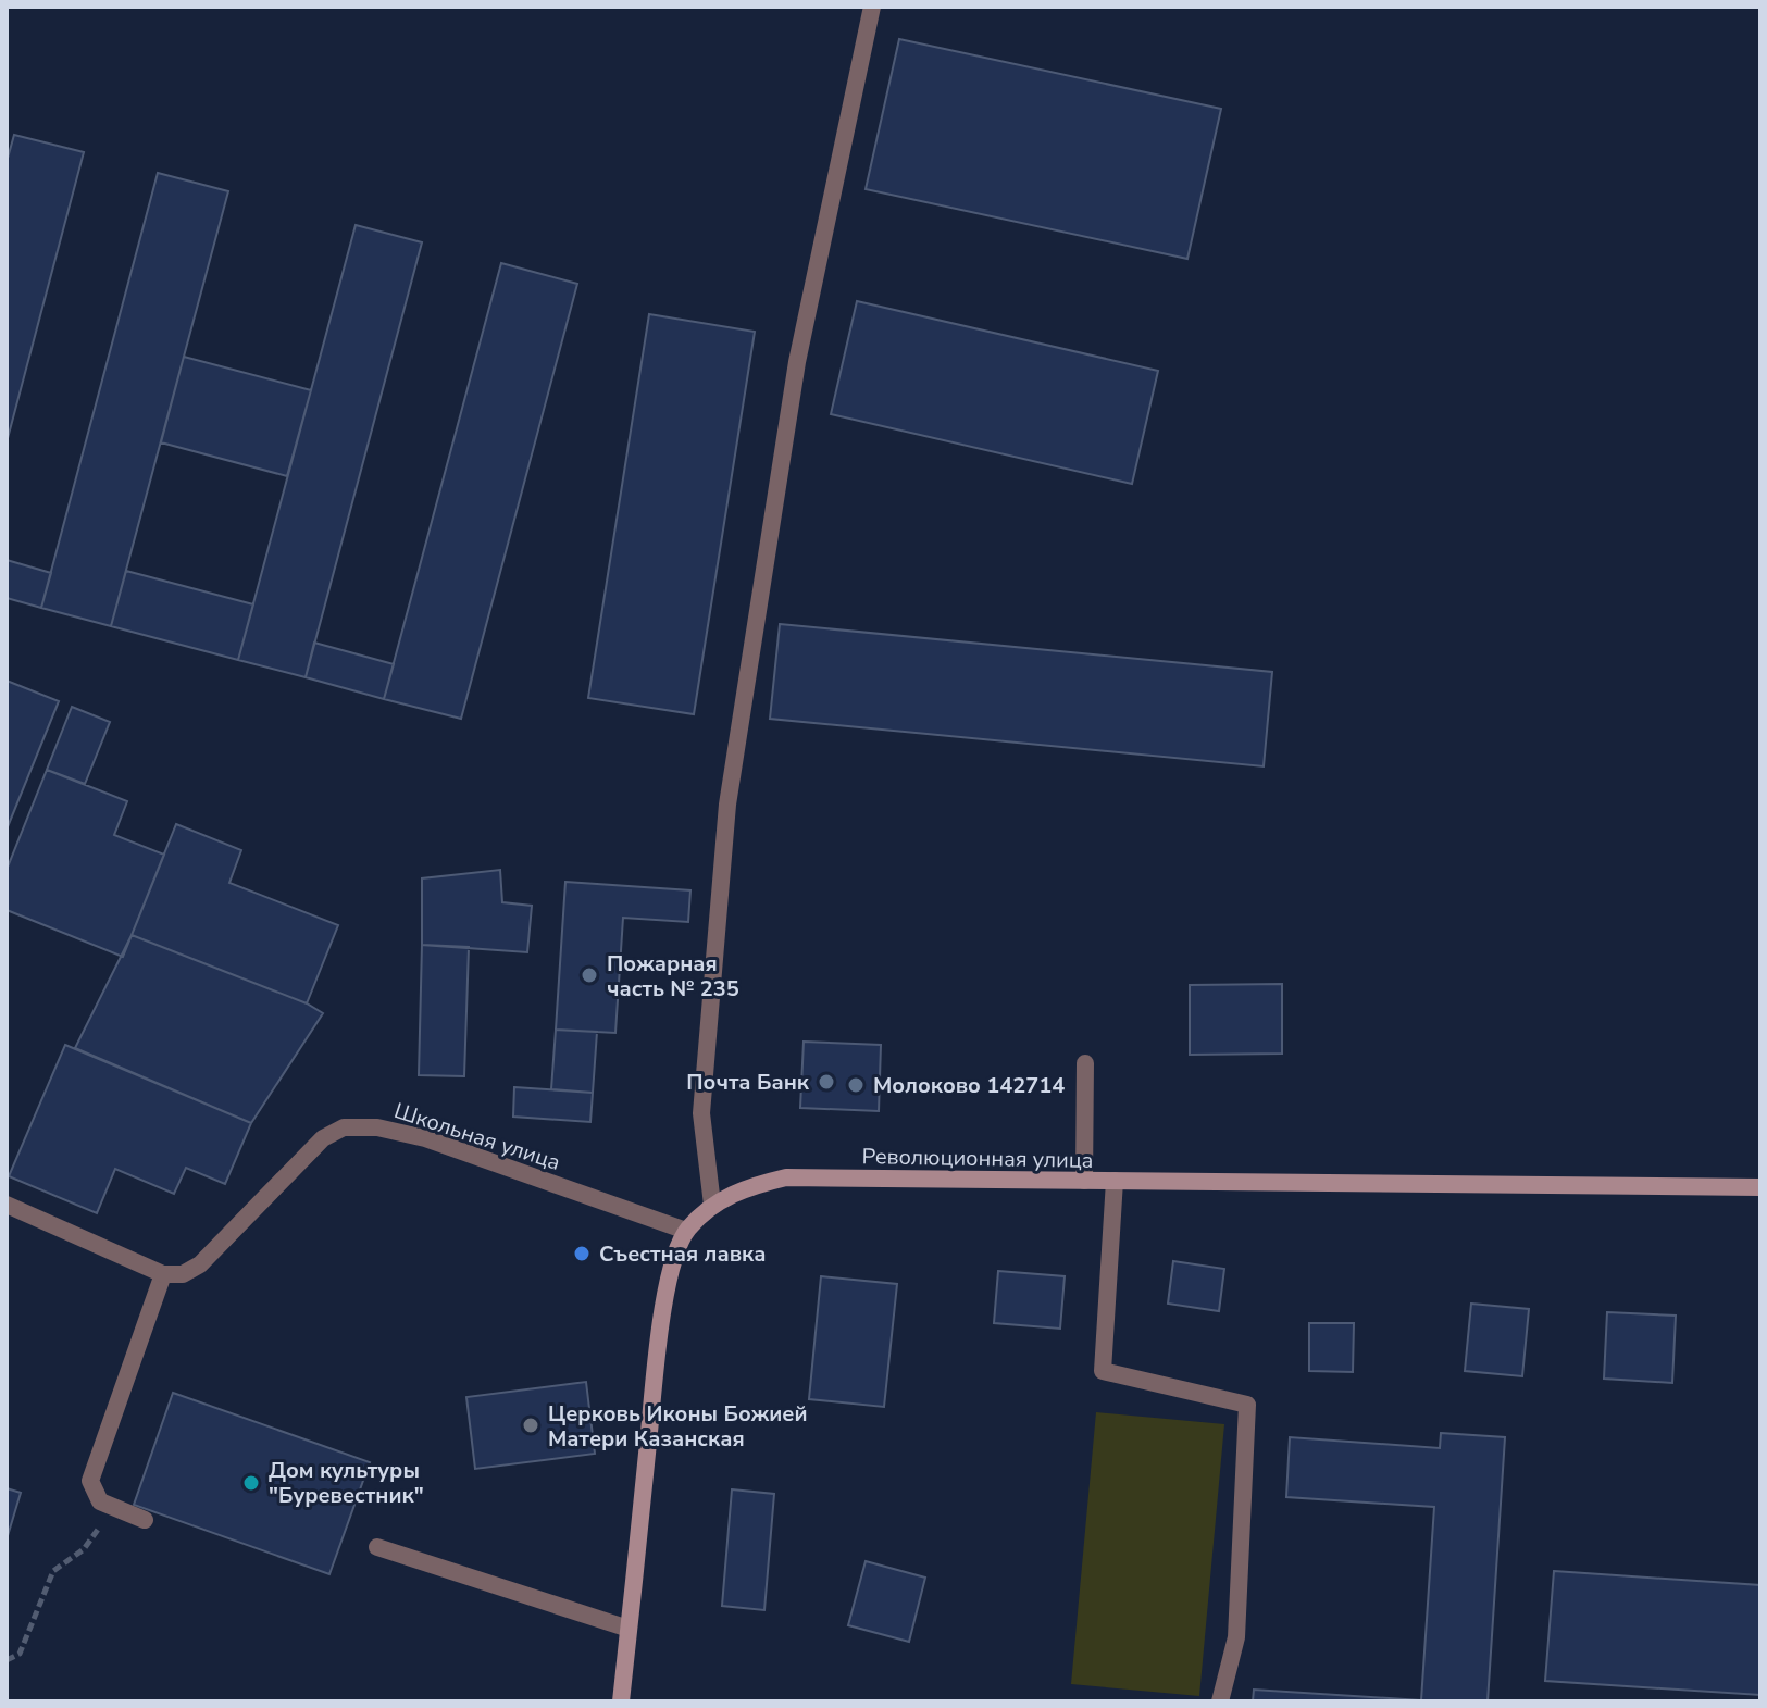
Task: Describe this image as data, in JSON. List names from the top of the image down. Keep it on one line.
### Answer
{"streets":{"main road":["Революционная улица"],"street":["Школьная улица"]},"crossings":[["Школьная улица","Революционная улица"]],"places":["Пожарная часть № 235","Почта Банк","Молоково 142714","Съестная лавка","Церковь Иконы Божией Матери Казанская","Дом культуры \"Буревестник\""]}
